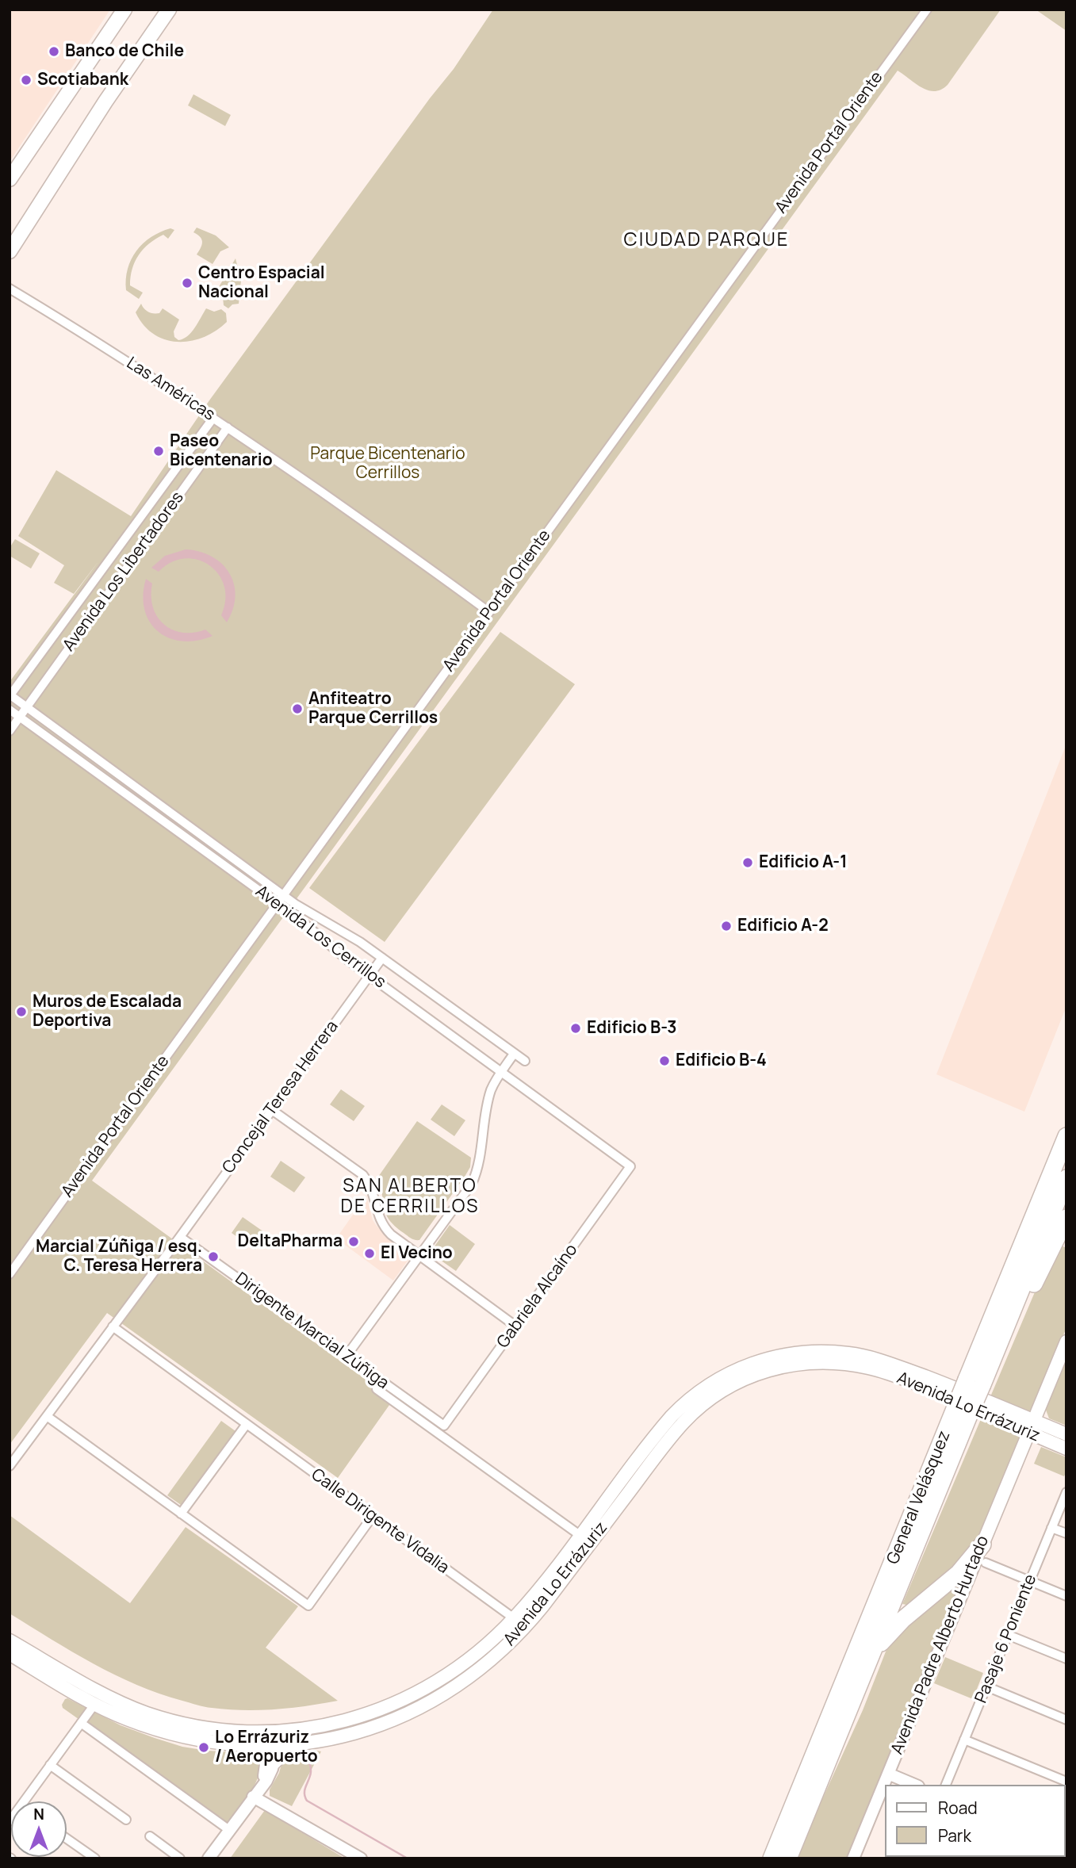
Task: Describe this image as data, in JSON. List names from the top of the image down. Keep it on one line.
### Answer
{"streets":{"highway":["General Velásquez"],"main road":["Avenida Lo Errázuriz","Avenida Padre Alberto Hurtado"],"street":["Avenida Portal Oriente","Las Américas","Avenida Los Libertadores","Avenida Los Cerrillos","Concejal Teresa Herrera","Gabriela Alcaíno","Dirigente Marcial Zúñiga","Calle Dirigente Vidalia","Pasaje 6 Poniente"]},"crossings":[["Avenida Portal Oriente","Las Américas"],["Avenida Portal Oriente","Avenida Los Cerrillos"],["Las Américas","Avenida Los Libertadores"],["Avenida Los Libertadores","Avenida Los Cerrillos"],["Avenida Los Cerrillos","Concejal Teresa Herrera"],["Avenida Los Cerrillos","Gabriela Alcaíno"],["Concejal Teresa Herrera","Dirigente Marcial Zúñiga"],["Concejal Teresa Herrera","Calle Dirigente Vidalia"],["Gabriela Alcaíno","Dirigente Marcial Zúñiga"],["Avenida Lo Errázuriz","Calle Dirigente Vidalia"],["Avenida Lo Errázuriz","Avenida Padre Alberto Hurtado"]],"districts":["CIUDAD PARQUE","SAN ALBERTO DE CERRILLOS"],"parks":["Parque Bicentenario Cerrillos"],"places":["Banco de Chile","Scotiabank","Centro Espacial Nacional","Paseo Bicentenario","Anfiteatro Parque Cerrillos","Edificio A-1","Edificio A-2","Muros de Escalada Deportiva","Edificio B-3","Edificio B-4","DeltaPharma","El Vecino","Marcial Zúñiga / esq. C. Teresa Herrera","Lo Errázuriz / Aeropuerto"],"legend":["Road","Park"],"north":"top"}
